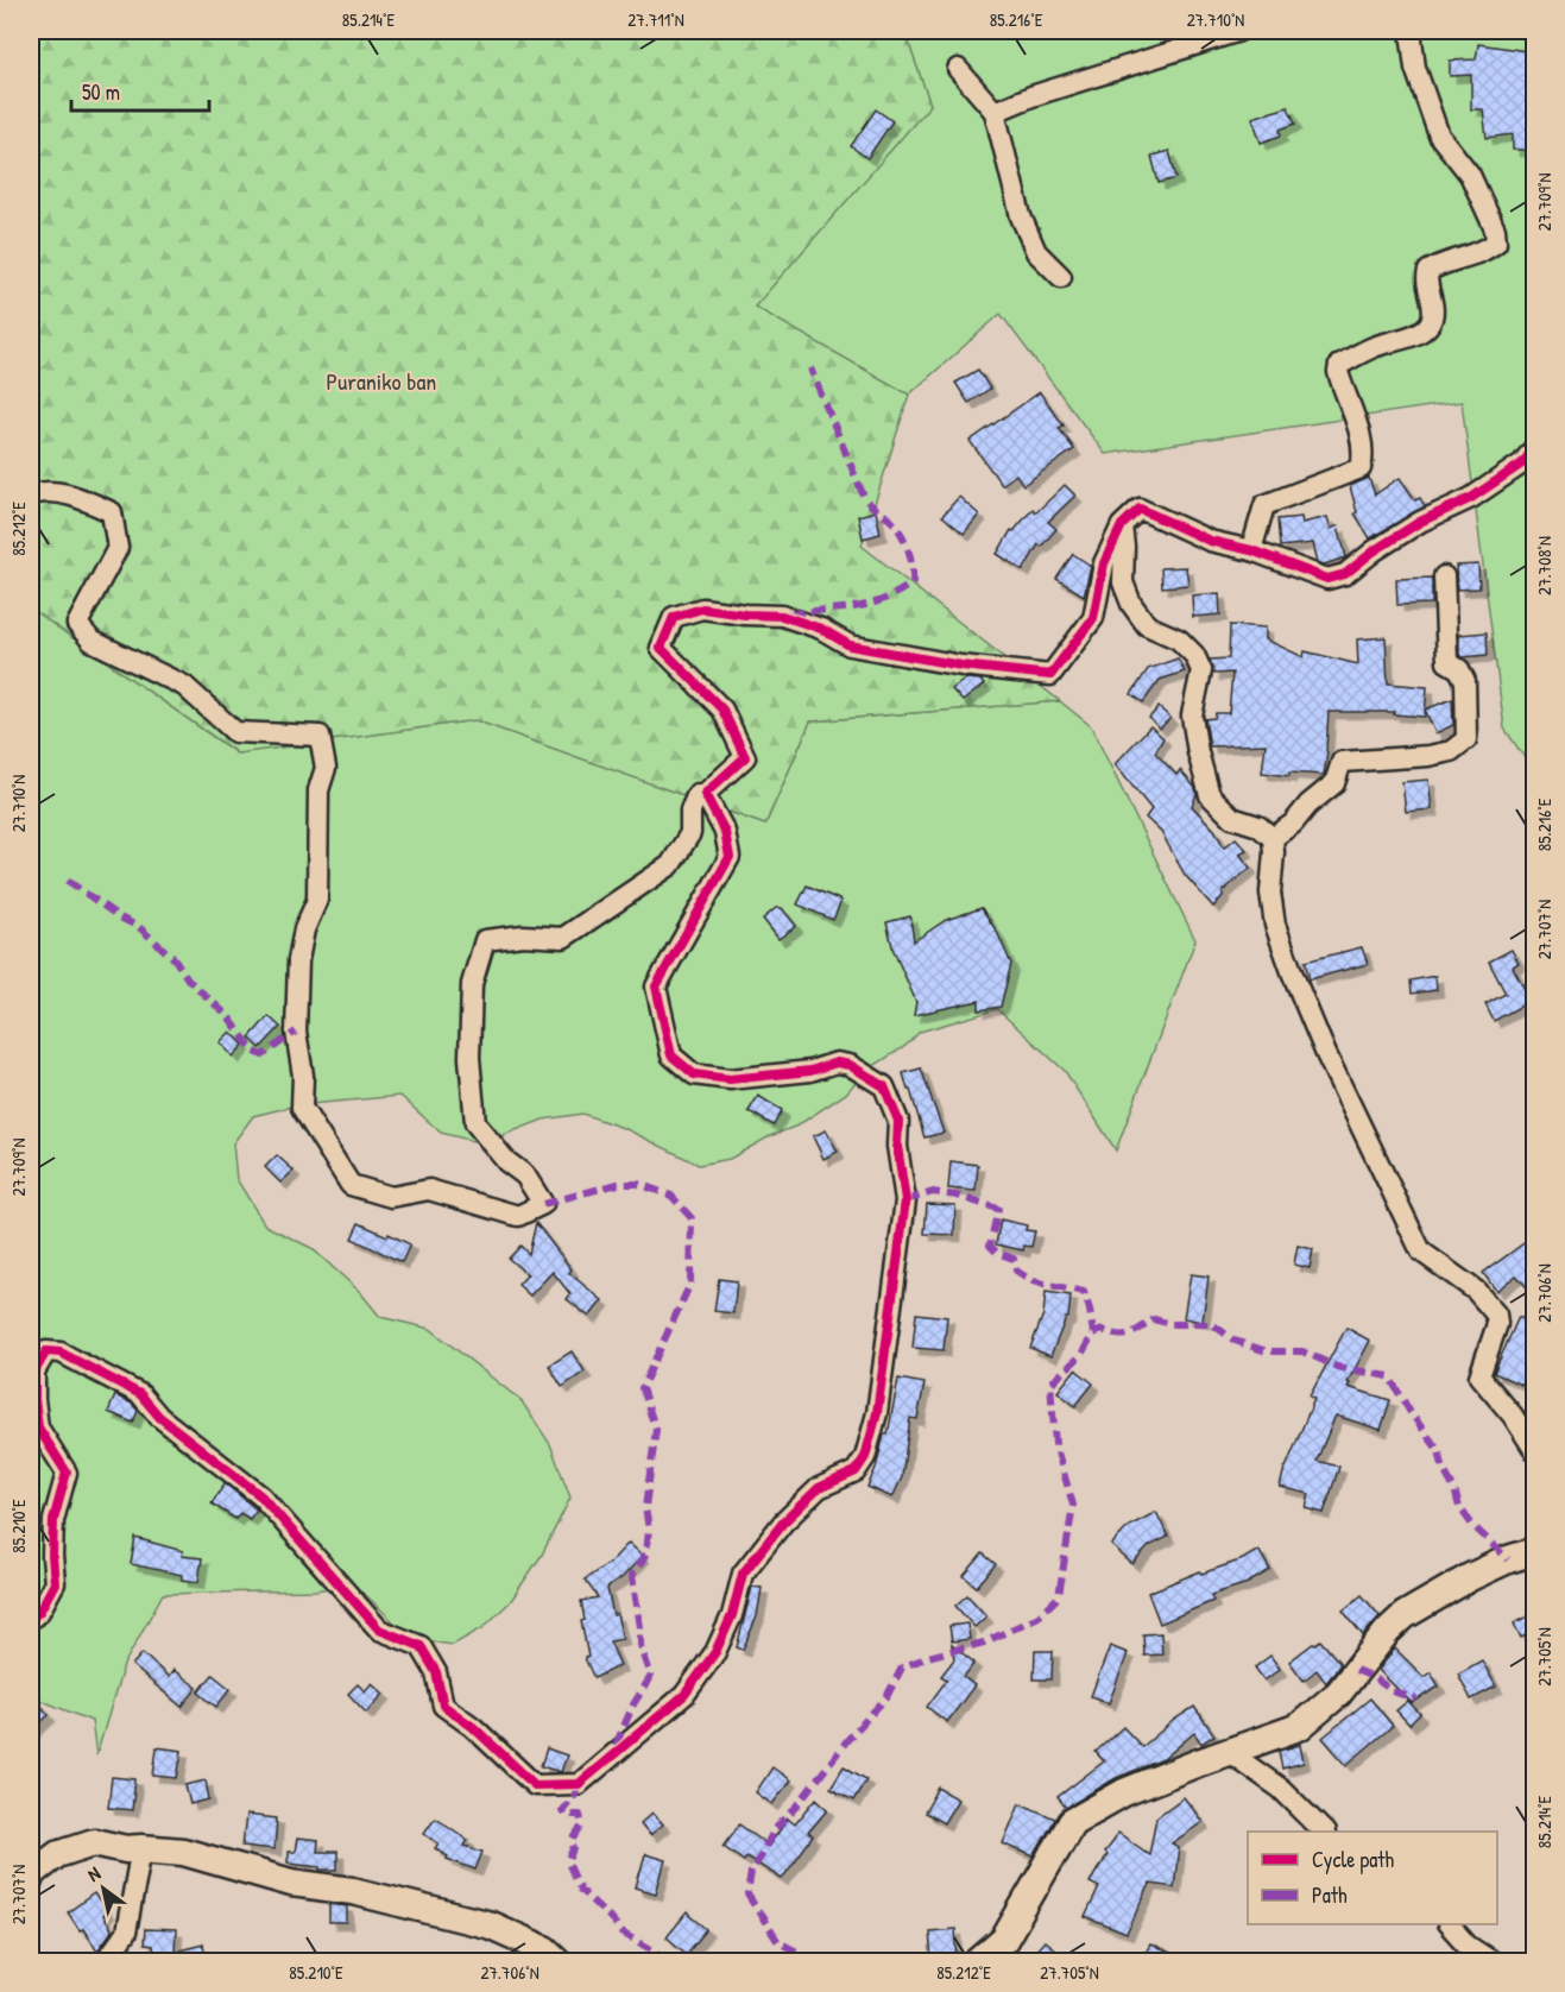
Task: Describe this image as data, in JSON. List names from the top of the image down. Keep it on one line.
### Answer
{"parks":["Puraniko ban"],"legend":["Cycle path","Path"],"scale_bar":"50 m","north":"top left","coordinates":["85.214°E","27.711°N","85.216°E","27.710°N","27.709°N","85.212°E","27.708°N","27.707°N","27.706°N","85.210°E","27.705°N"]}
